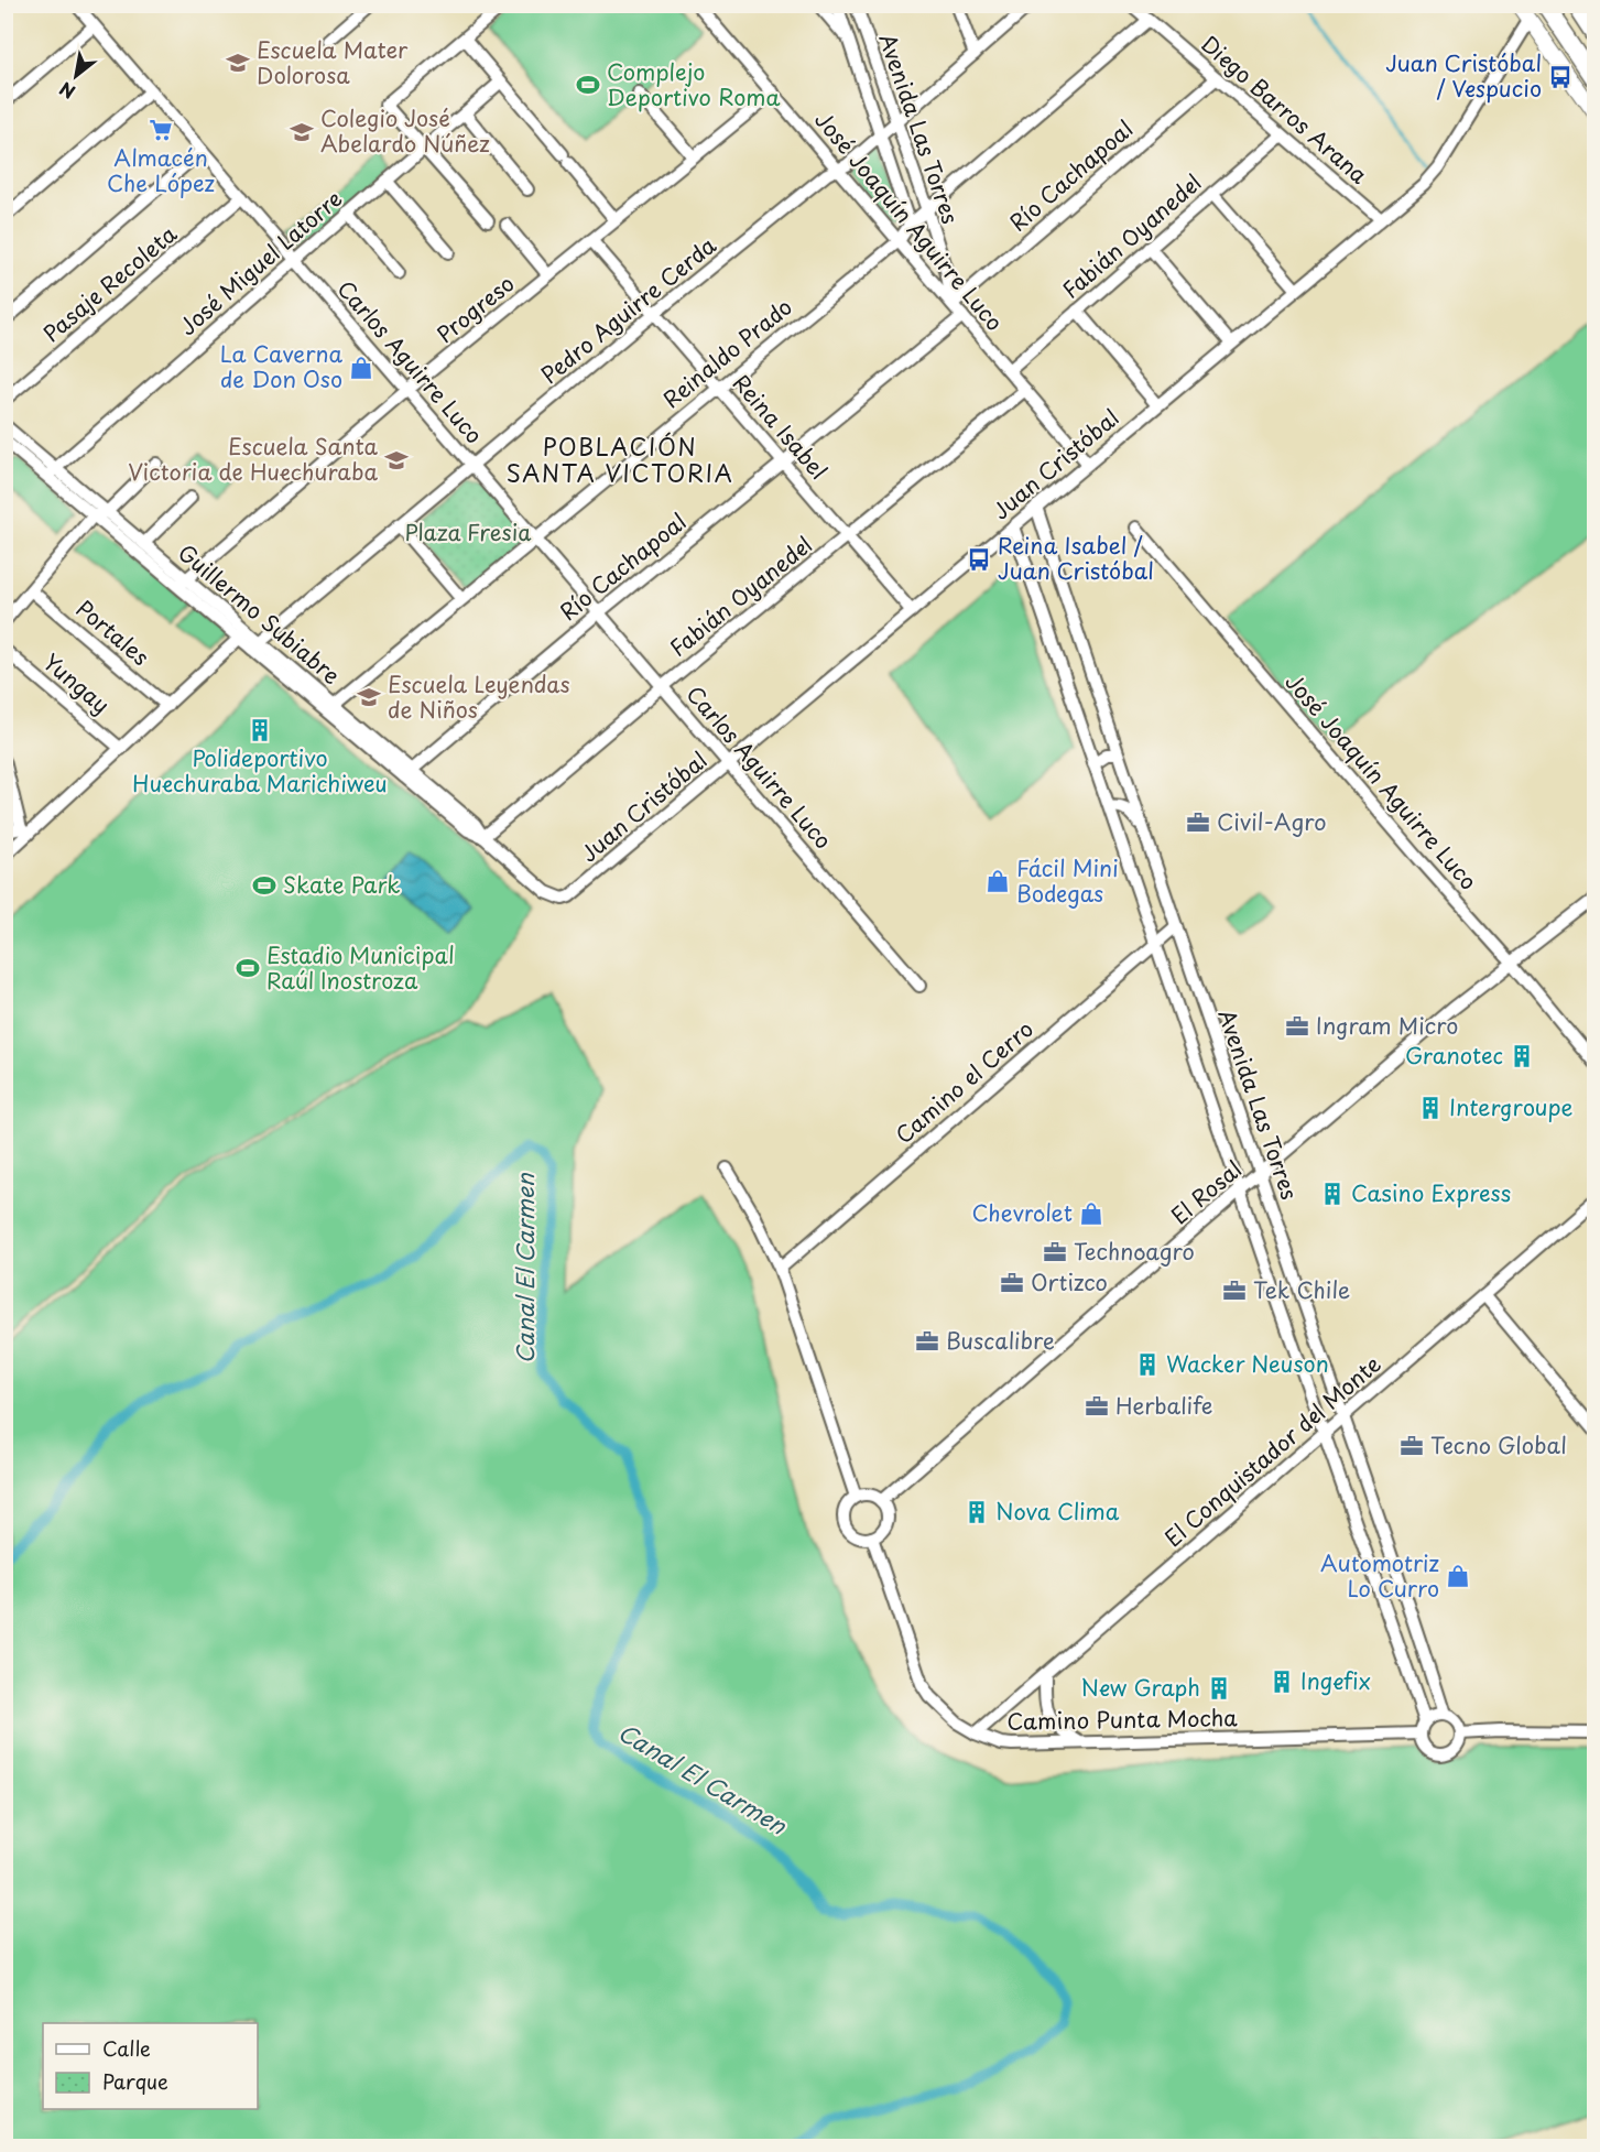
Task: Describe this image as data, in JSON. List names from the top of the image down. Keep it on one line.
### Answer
{"streets":{"street":["Diego Barros Arana","Avenida Las Torres","Río Cachapoal","José Joaquín Aguirre Luco","Fabián Oyanedel","José Miguel Latorre","Pasaje Recoleta","Progreso","Pedro Aguirre Cerda","Reinaldo Prado","Carlos Aguirre Luco","Reina Isabel","Juan Cristóbal","Guillermo Subiabre","Portales","Yungay","Camino el Cerro","El Rosal","El Conquistador del Monte","Camino Punta Mocha"]},"crossings":[["Diego Barros Arana","Río Cachapoal"],["Diego Barros Arana","Fabián Oyanedel"],["Diego Barros Arana","Reinaldo Prado"],["Diego Barros Arana","Juan Cristóbal"],["Avenida Las Torres","Río Cachapoal"],["Avenida Las Torres","José Joaquín Aguirre Luco"],["Avenida Las Torres","Pedro Aguirre Cerda"],["Avenida Las Torres","Reinaldo Prado"],["Avenida Las Torres","Juan Cristóbal"],["Avenida Las Torres","Camino el Cerro"],["Avenida Las Torres","El Rosal"],["Avenida Las Torres","El Conquistador del Monte"],["Avenida Las Torres","Camino Punta Mocha"],["Río Cachapoal","José Joaquín Aguirre Luco"],["Río Cachapoal","Carlos Aguirre Luco"],["Río Cachapoal","Reina Isabel"],["Río Cachapoal","Guillermo Subiabre"],["José Joaquín Aguirre Luco","Fabián Oyanedel"],["José Joaquín Aguirre Luco","Progreso"],["José Joaquín Aguirre Luco","Pedro Aguirre Cerda"],["José Joaquín Aguirre Luco","Reinaldo Prado"],["José Joaquín Aguirre Luco","Juan Cristóbal"],["José Joaquín Aguirre Luco","El Rosal"],["Fabián Oyanedel","Carlos Aguirre Luco"],["Fabián Oyanedel","Reina Isabel"],["Fabián Oyanedel","Guillermo Subiabre"],["José Miguel Latorre","Carlos Aguirre Luco"],["José Miguel Latorre","Guillermo Subiabre"],["Pasaje Recoleta","Carlos Aguirre Luco"],["Progreso","Carlos Aguirre Luco"],["Progreso","Reina Isabel"],["Progreso","Guillermo Subiabre"],["Pedro Aguirre Cerda","Carlos Aguirre Luco"],["Pedro Aguirre Cerda","Reina Isabel"],["Pedro Aguirre Cerda","Guillermo Subiabre"],["Reinaldo Prado","Carlos Aguirre Luco"],["Reinaldo Prado","Reina Isabel"],["Reinaldo Prado","Guillermo Subiabre"],["Carlos Aguirre Luco","Juan Cristóbal"],["Reina Isabel","Juan Cristóbal"],["Juan Cristóbal","Guillermo Subiabre"],["El Rosal","Camino Punta Mocha"],["El Conquistador del Monte","Camino Punta Mocha"]],"districts":["POBLACIÓN SANTA VICTORIA"],"water":["Canal El Carmen"],"parks":["Plaza Fresia"],"places":{"school or university":["Escuela Mater Dolorosa","Colegio José Abelardo Núñez","Escuela Santa Victoria de Huechuraba","Escuela Leyendas de Niños"],"bus stop":["Juan Cristóbal / Vespucio","Reina Isabel / Juan Cristóbal"],"sports":["Complejo Deportivo Roma","Skate Park","Estadio Municipal Raúl Inostroza"],"supermarket":["Almacén Che López"],"shop":["La Caverna de Don Oso","Fácil Mini Bodegas","Chevrolet","Automotriz Lo Curro"],"building":["Polideportivo Huechuraba Marichiweu","Granotec","Intergroupe","Casino Express","Wacker Neuson","Nova Clima","Ingefix","New Graph"],"office":["Civil-Agro","Ingram Micro","Technoagro","Ortizco","Tek Chile","Buscalibre","Herbalife","Tecno Global"]},"legend":["Calle","Parque"],"north":"bottom left"}
